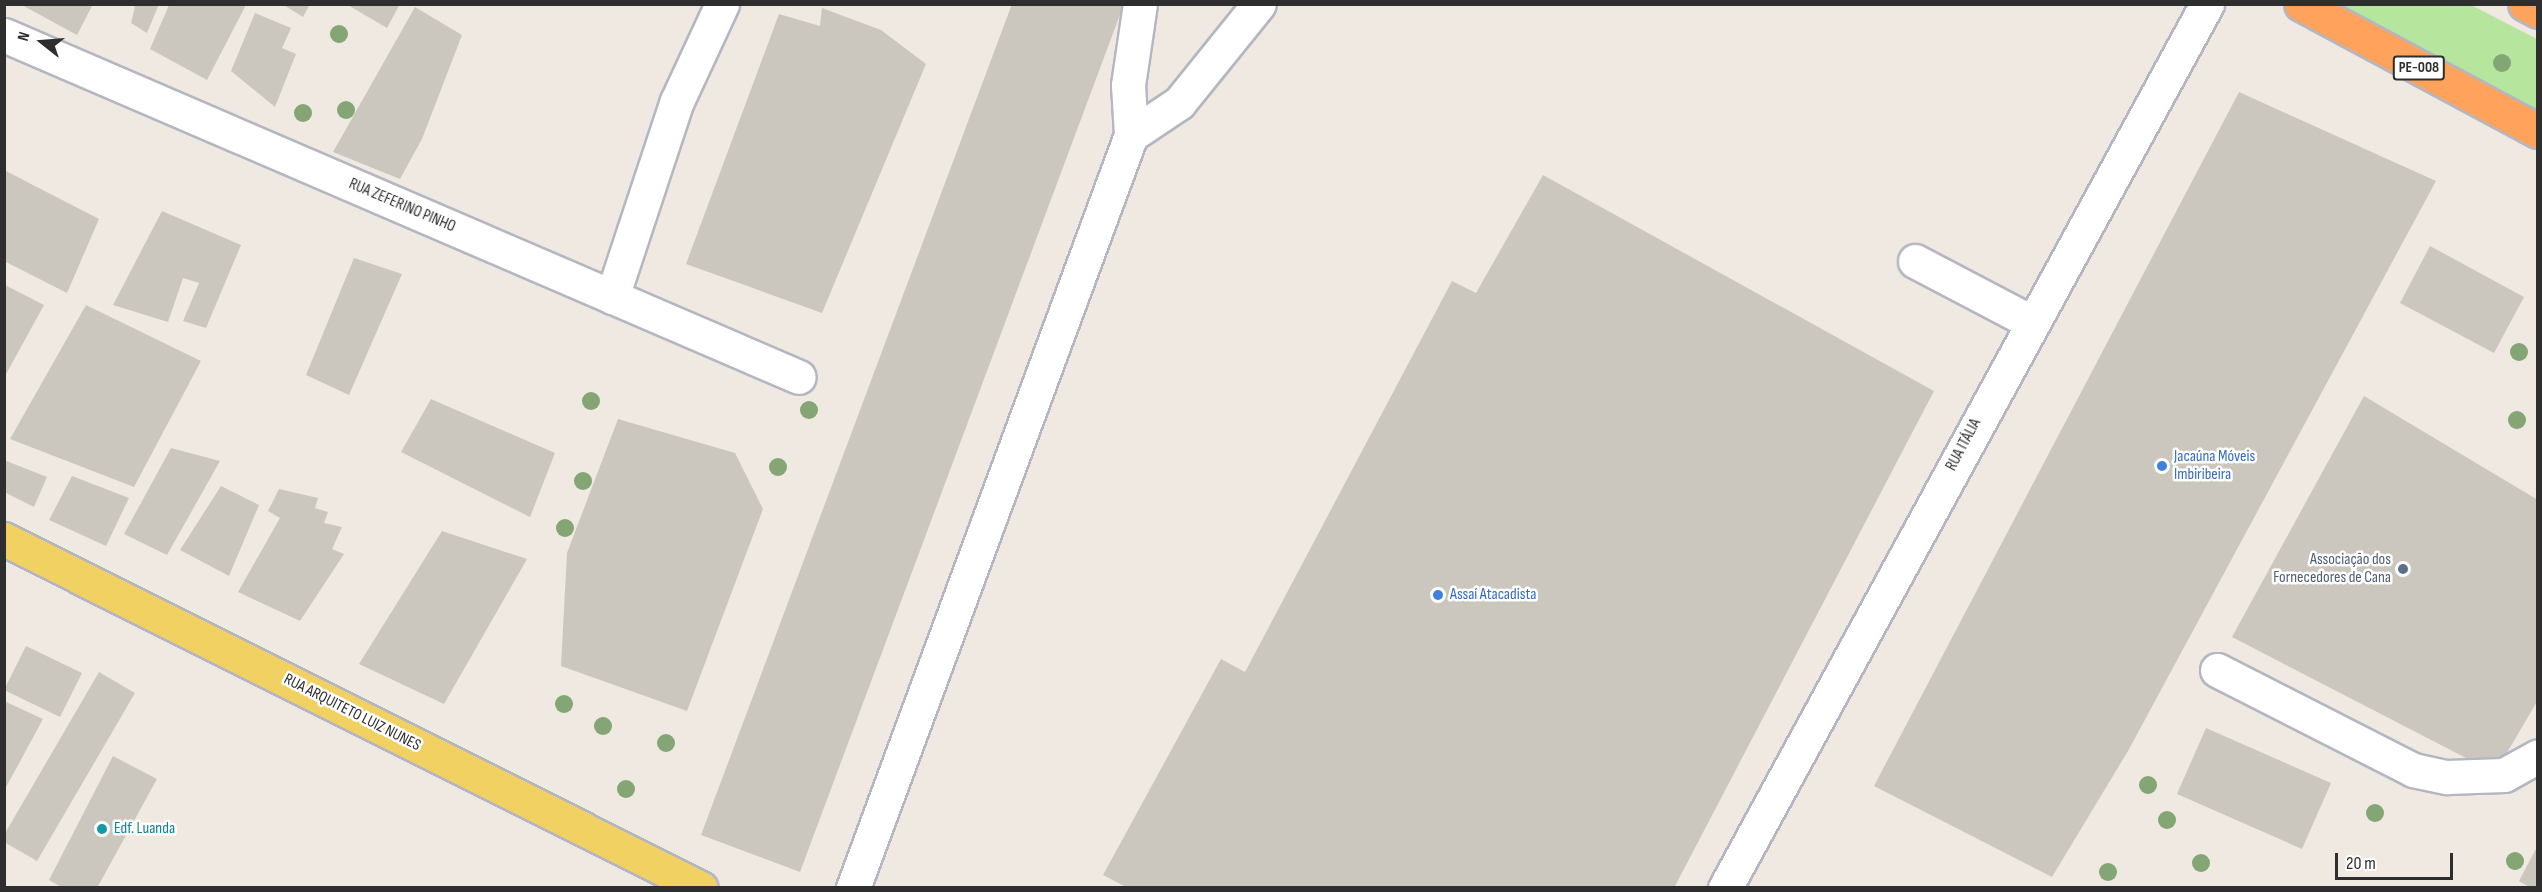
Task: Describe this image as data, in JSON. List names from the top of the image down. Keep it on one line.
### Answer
{"streets":{"highway":["PE-008"],"main road":["RUA ARQUITETO LUIZ NUNES"],"street":["RUA ZEFERINO PINHO","RUA ITÁLIA"]},"places":["Jacaúna Móveis Imbiribeira","Associação dos Fornecedores de Cana","Assaí Atacadista","Edf. Luanda"],"scale_bar":"20 m","north":"left"}
